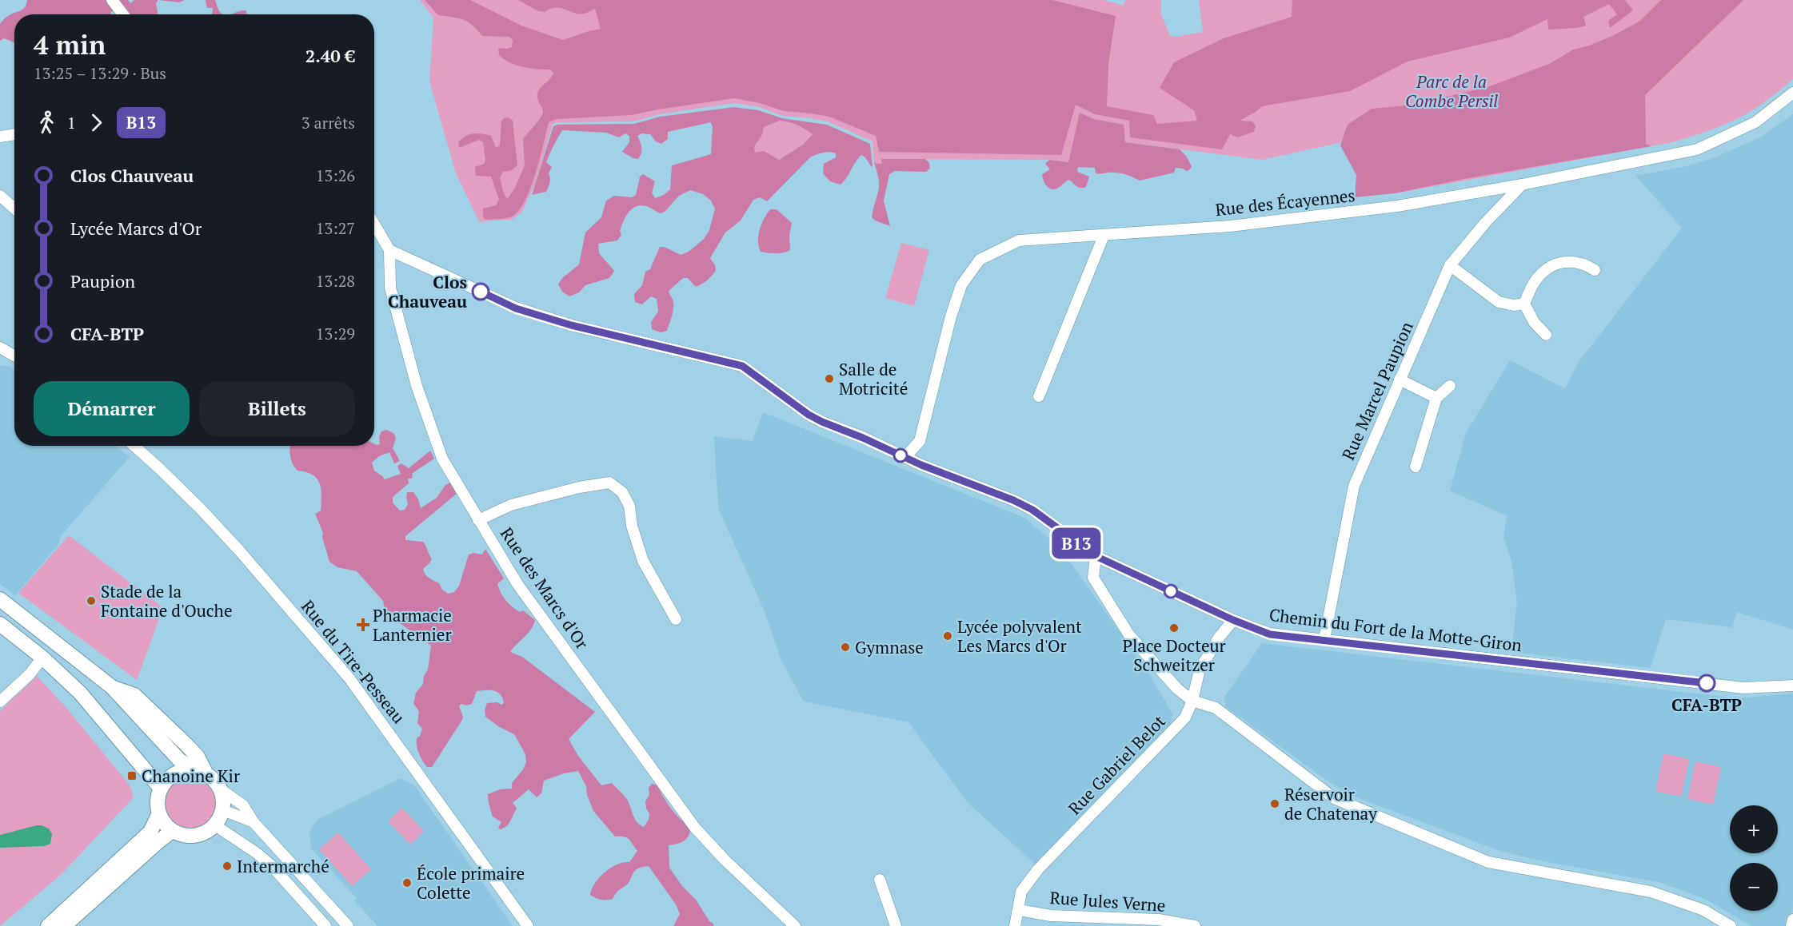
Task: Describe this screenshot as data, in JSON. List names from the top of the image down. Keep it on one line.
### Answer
{"streets":{"street":["Rue des Écayennes","Rue Marcel Paupion","Rue des Marcs d'Or","Chemin du Fort de la Motte-Giron","Rue du Tire-Pesseau","Rue Gabriel Belot","Rue Jules Verne"]},"crossings":[["Rue des Écayennes","Rue Marcel Paupion"],["Rue des Écayennes","Chemin du Fort de la Motte-Giron"],["Rue Marcel Paupion","Chemin du Fort de la Motte-Giron"],["Rue des Marcs d'Or","Chemin du Fort de la Motte-Giron"],["Chemin du Fort de la Motte-Giron","Rue Gabriel Belot"],["Rue Gabriel Belot","Rue Jules Verne"]],"parks":["Parc de la Combe Persil"],"places":{"other":["Clos Chauveau","Salle de Motricité","Stade de la Fontaine d'Ouche","Place Docteur Schweitzer","Lycée polyvalent Les Marcs d'Or","Gymnase","CFA-BTP","Réservoir de Chatenay","Intermarché","École primaire Colette"],"health":["Pharmacie Lanternier"],"transit":["Chanoine Kir"]},"lines":["bus line B13"],"page":{"on_map":"B13","heading":["4 min","13:25 – 13:29 · Bus","2.40 €"],"legs":["1","B13","3 arrêts"],"list":[{"name":"Clos Chauveau","value":"13:26"},{"name":"Lycée Marcs d'Or","value":"13:27"},{"name":"Paupion","value":"13:28"},{"name":"CFA-BTP","value":"13:29"}],"buttons":["Démarrer","Billets"],"map_buttons":["+","−"]}}
